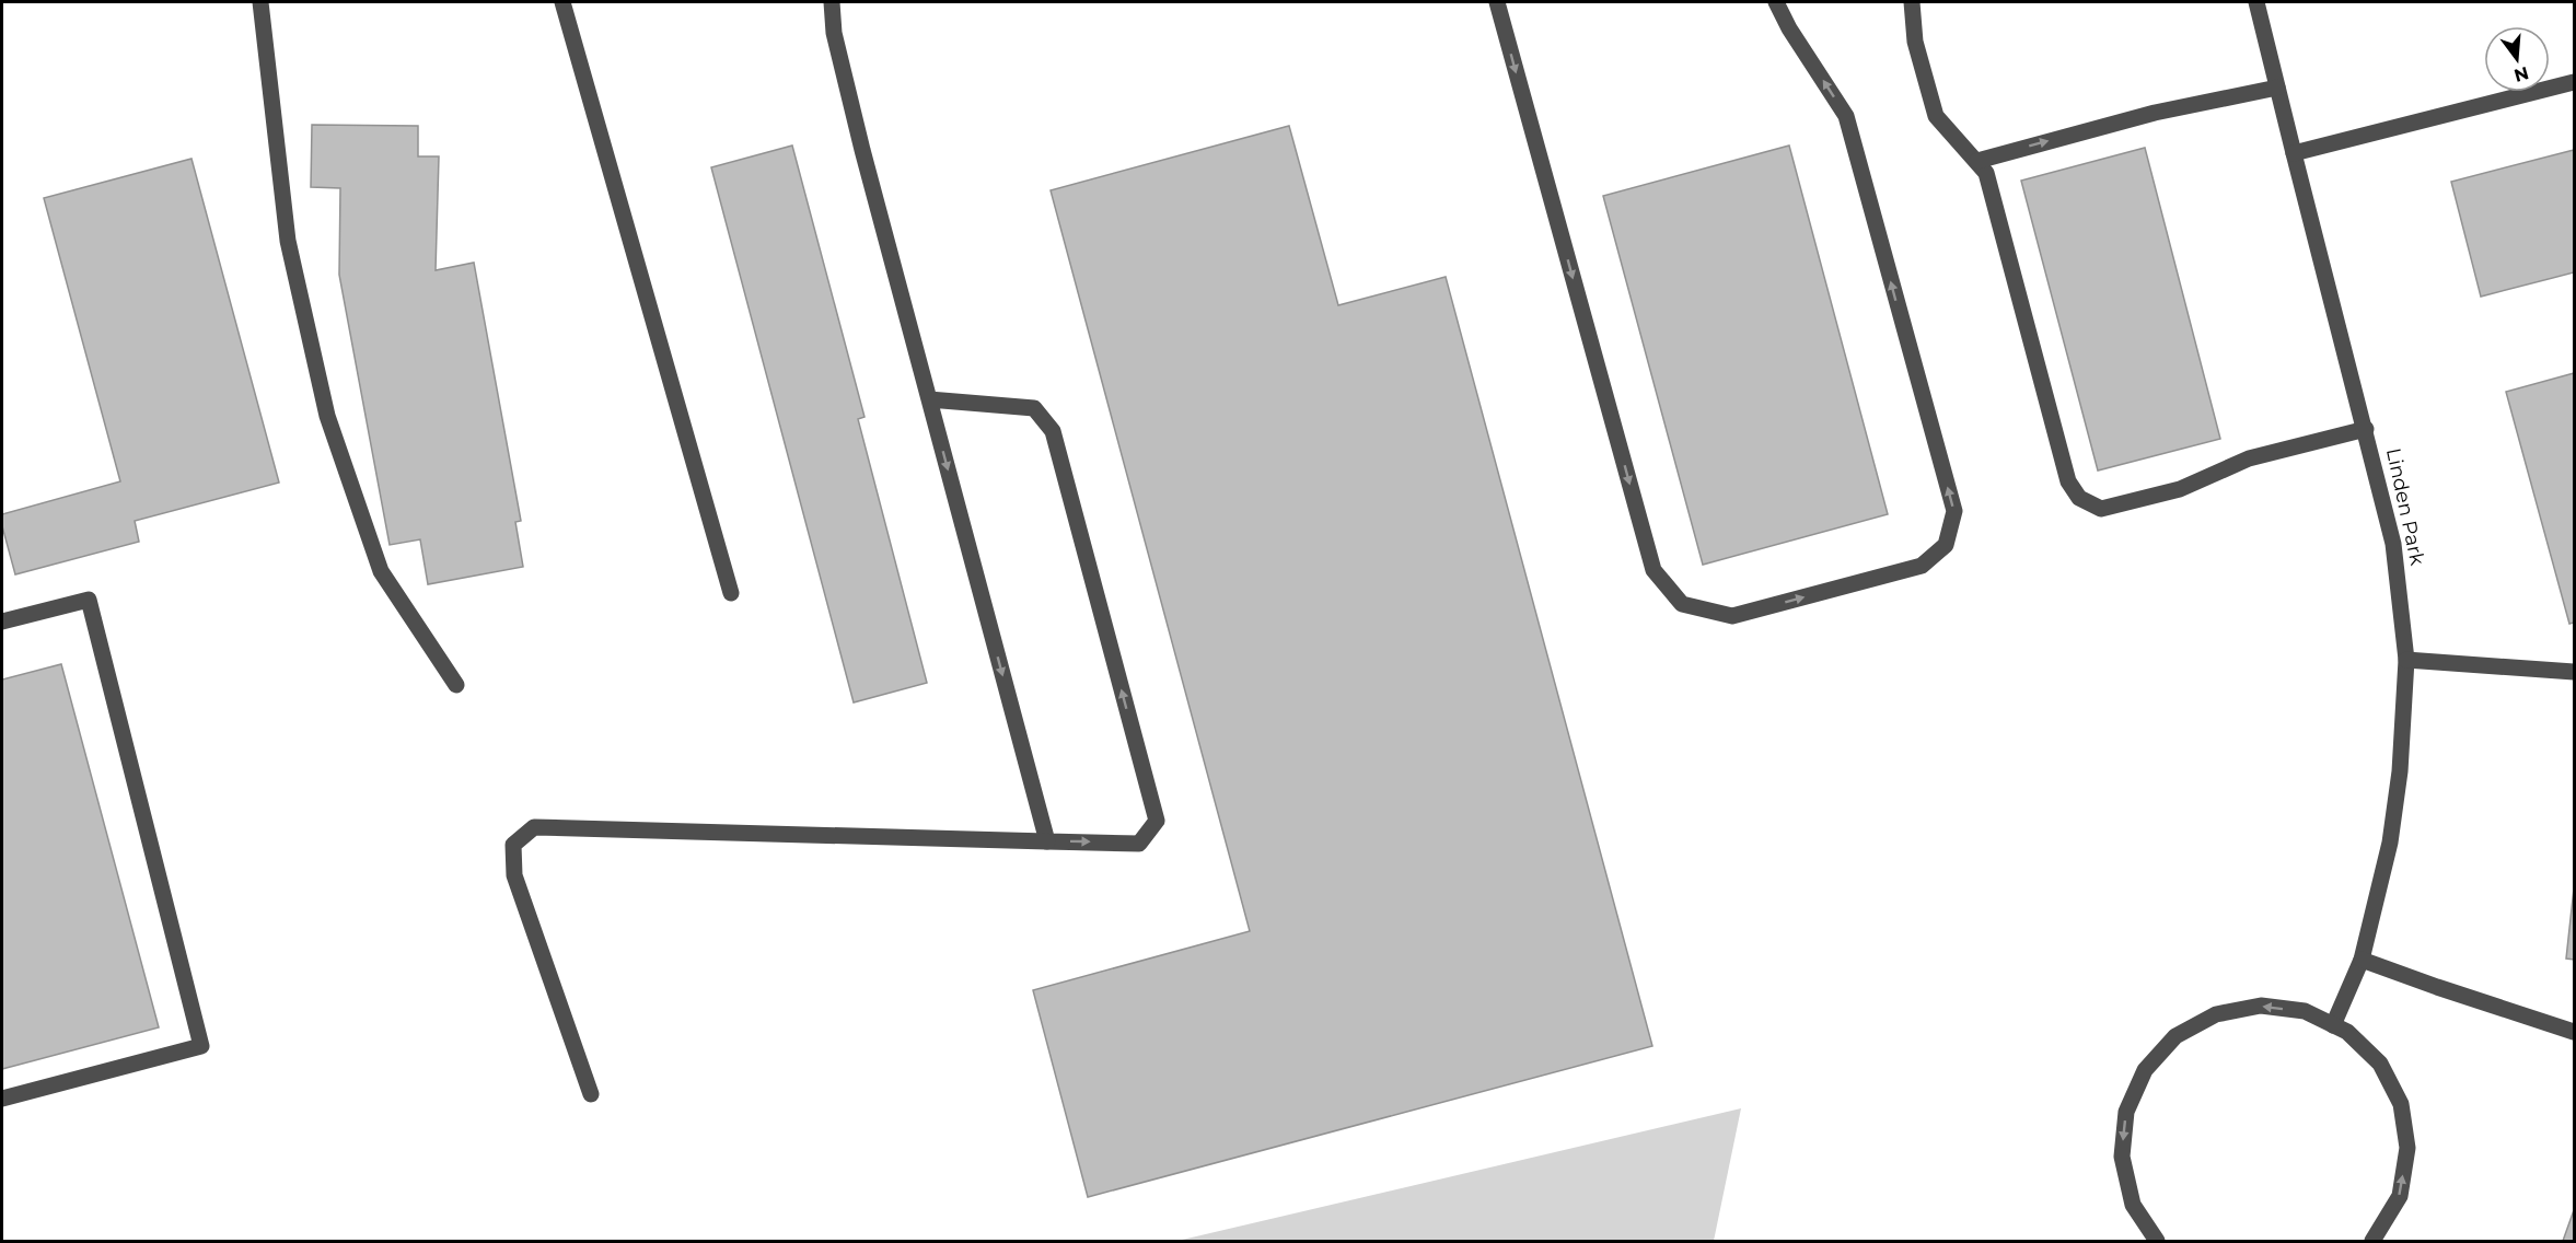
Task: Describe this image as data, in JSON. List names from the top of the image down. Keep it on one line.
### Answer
{"streets":{"street":["Linden Park"]},"north":"bottom"}
